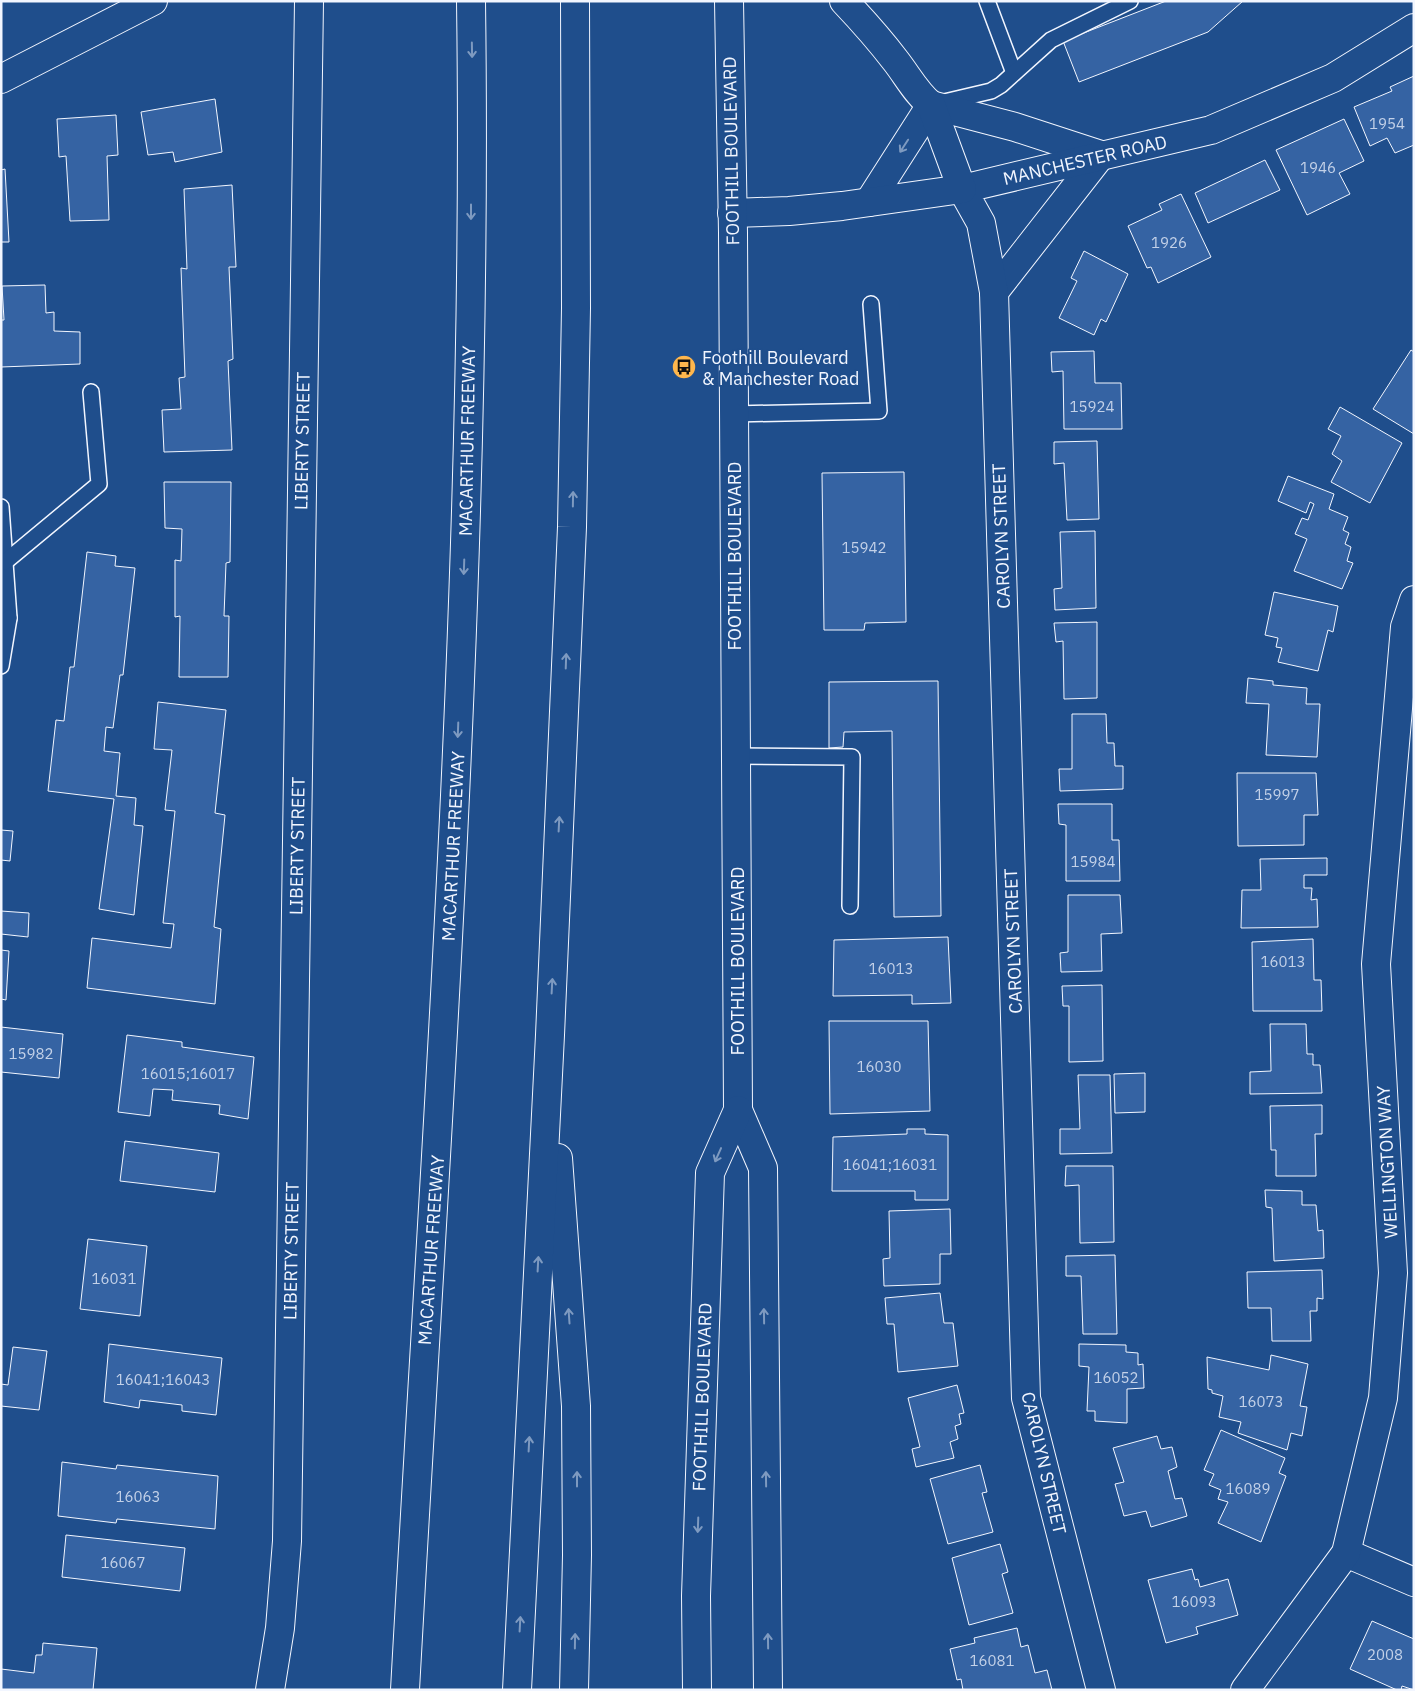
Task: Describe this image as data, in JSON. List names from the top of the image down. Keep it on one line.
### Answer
{"streets":{"main road":["FOOTHILL BOULEVARD","MANCHESTER ROAD","LIBERTY STREET","MACARTHUR FREEWAY","CAROLYN STREET","WELLINGTON WAY"]},"crossings":[["FOOTHILL BOULEVARD","MANCHESTER ROAD"],["MANCHESTER ROAD","CAROLYN STREET"]],"places":{"bus stop":["Foothill Boulevard & Manchester Road"]},"house_numbers":["1954","1946","1926","15924","15942","15997","15984","16013","16013","15982","16030","16015;16017","16041;16031","16031","16052","16041;16043","16073","16089","16063","16067","16093","2008","16081"]}
